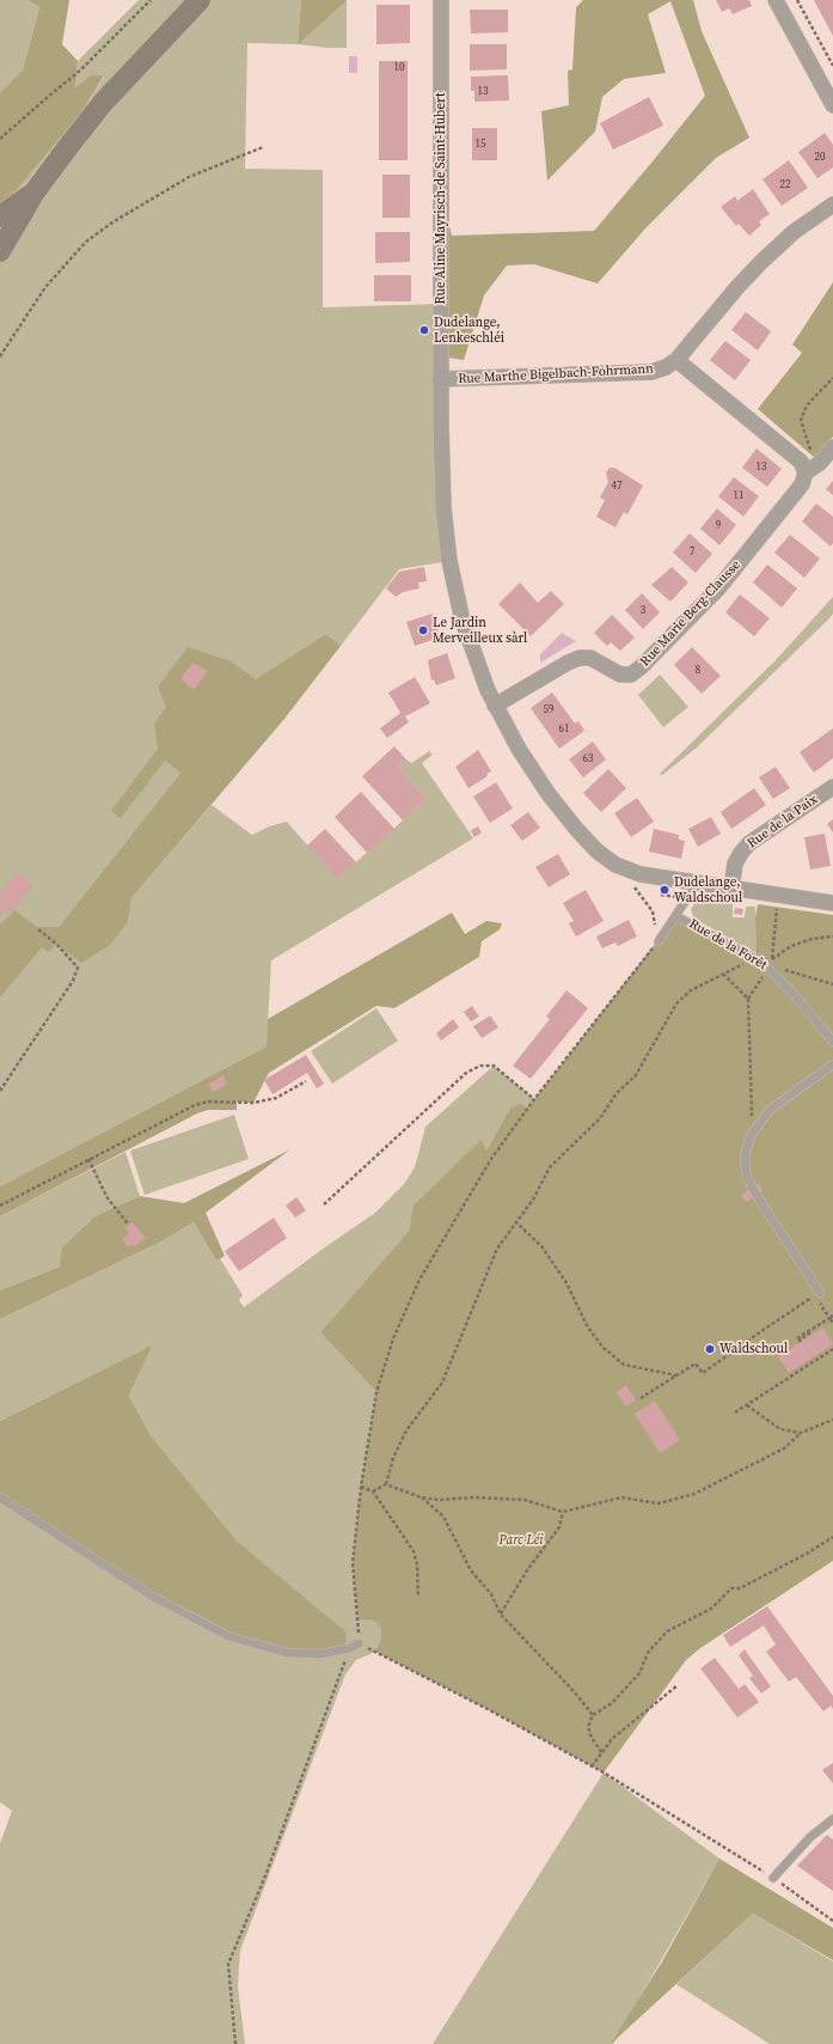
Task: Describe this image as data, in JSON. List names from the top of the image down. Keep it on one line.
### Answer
{"streets":{"street":["Rue Aline Mayrisch-de Saint-Hubert","Rue Marthe Bigelbach-Fohrmann","Rue Marie Berg-Clausse","Rue de la Paix"],"lane":["Rue de la Forêt"]},"crossings":[["Rue Aline Mayrisch-de Saint-Hubert","Rue Marthe Bigelbach-Fohrmann"],["Rue Aline Mayrisch-de Saint-Hubert","Rue Marie Berg-Clausse"],["Rue Aline Mayrisch-de Saint-Hubert","Rue de la Forêt"]],"parks":["Parc Léi"],"places":["Dudelange, Lenkeschléi","Le Jardin Merveilleux sàrl","Dudelange, Waldschoul","Waldschoul"],"house_numbers":["10","13","15","20","22","13","47","11","9","7","3","8","59","61","63"]}
